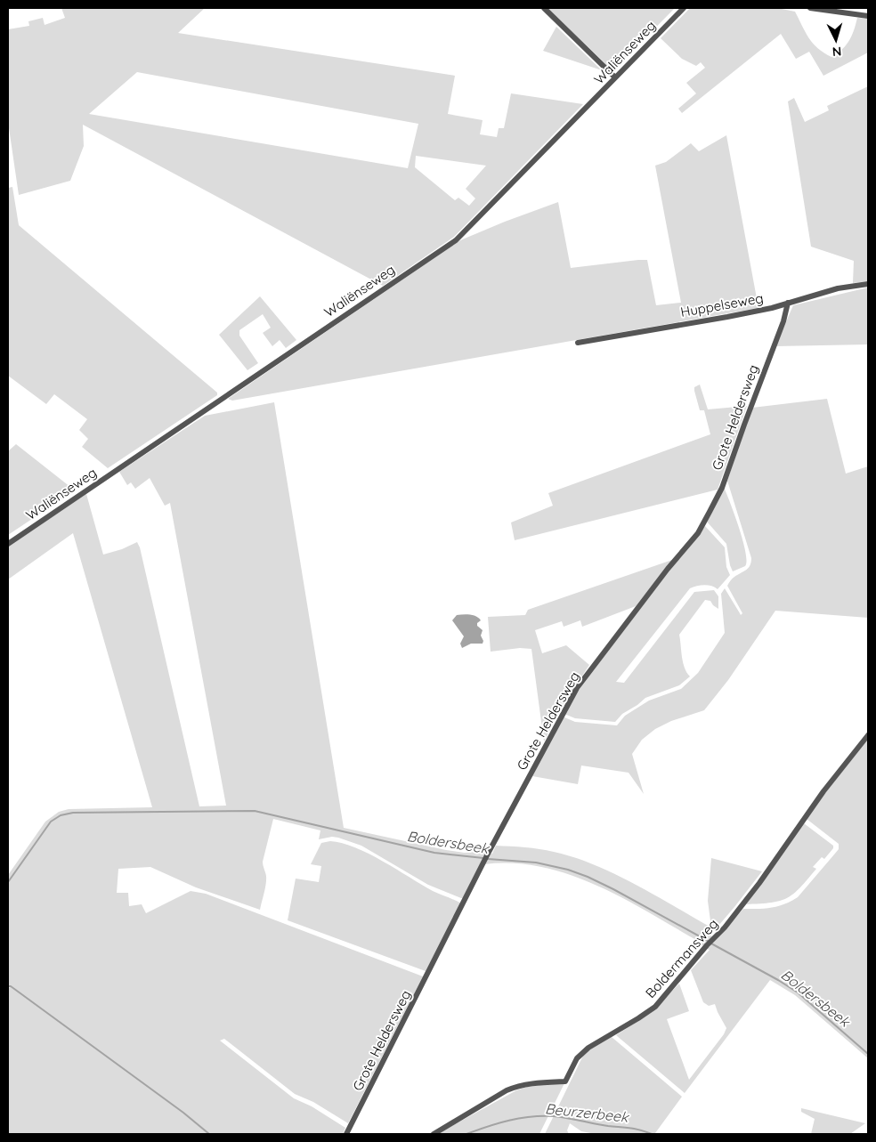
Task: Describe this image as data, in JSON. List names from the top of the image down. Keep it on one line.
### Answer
{"streets":{"street":["Waliënseweg","Huppelseweg","Grote Heldersweg","Boldermansweg"]},"crossings":[["Huppelseweg","Grote Heldersweg"]],"water":["Boldersbeek","Beurzerbeek"],"north":"bottom"}
